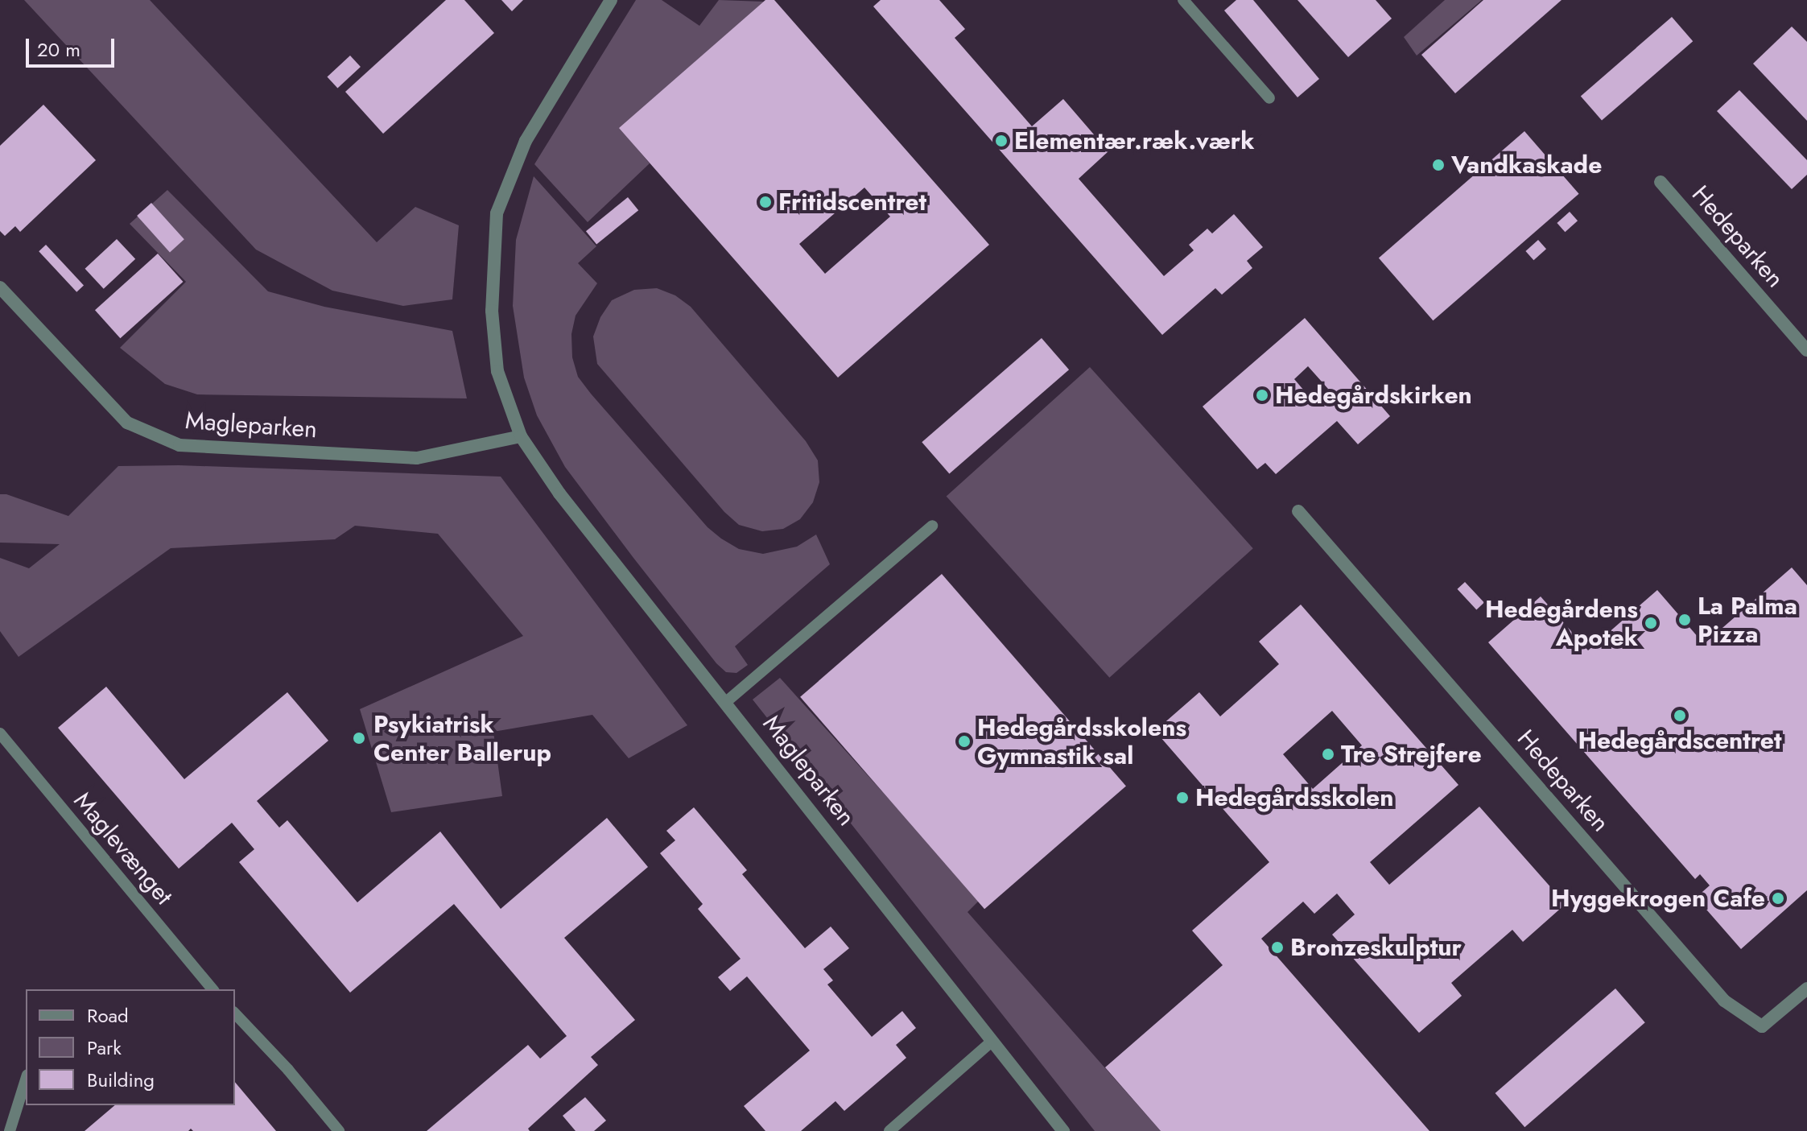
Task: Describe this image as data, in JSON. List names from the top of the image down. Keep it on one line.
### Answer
{"streets":{"street":["Hedeparken","Magleparken"],"lane":["Maglevænget"]},"places":["Elementær.ræk.værk","Vandkaskade","Fritidscentret","Hedegårdskirken","La Palma Pizza","Hedegårdens Apotek","Hedegårdscentret","Psykiatrisk Center Ballerup","Hedegårdsskolens Gymnastik sal","Tre Strejfere","Hedegårdsskolen","Hyggekrogen Cafe","Bronzeskulptur"],"legend":["Road","Park","Building"],"scale_bar":"20 m"}
